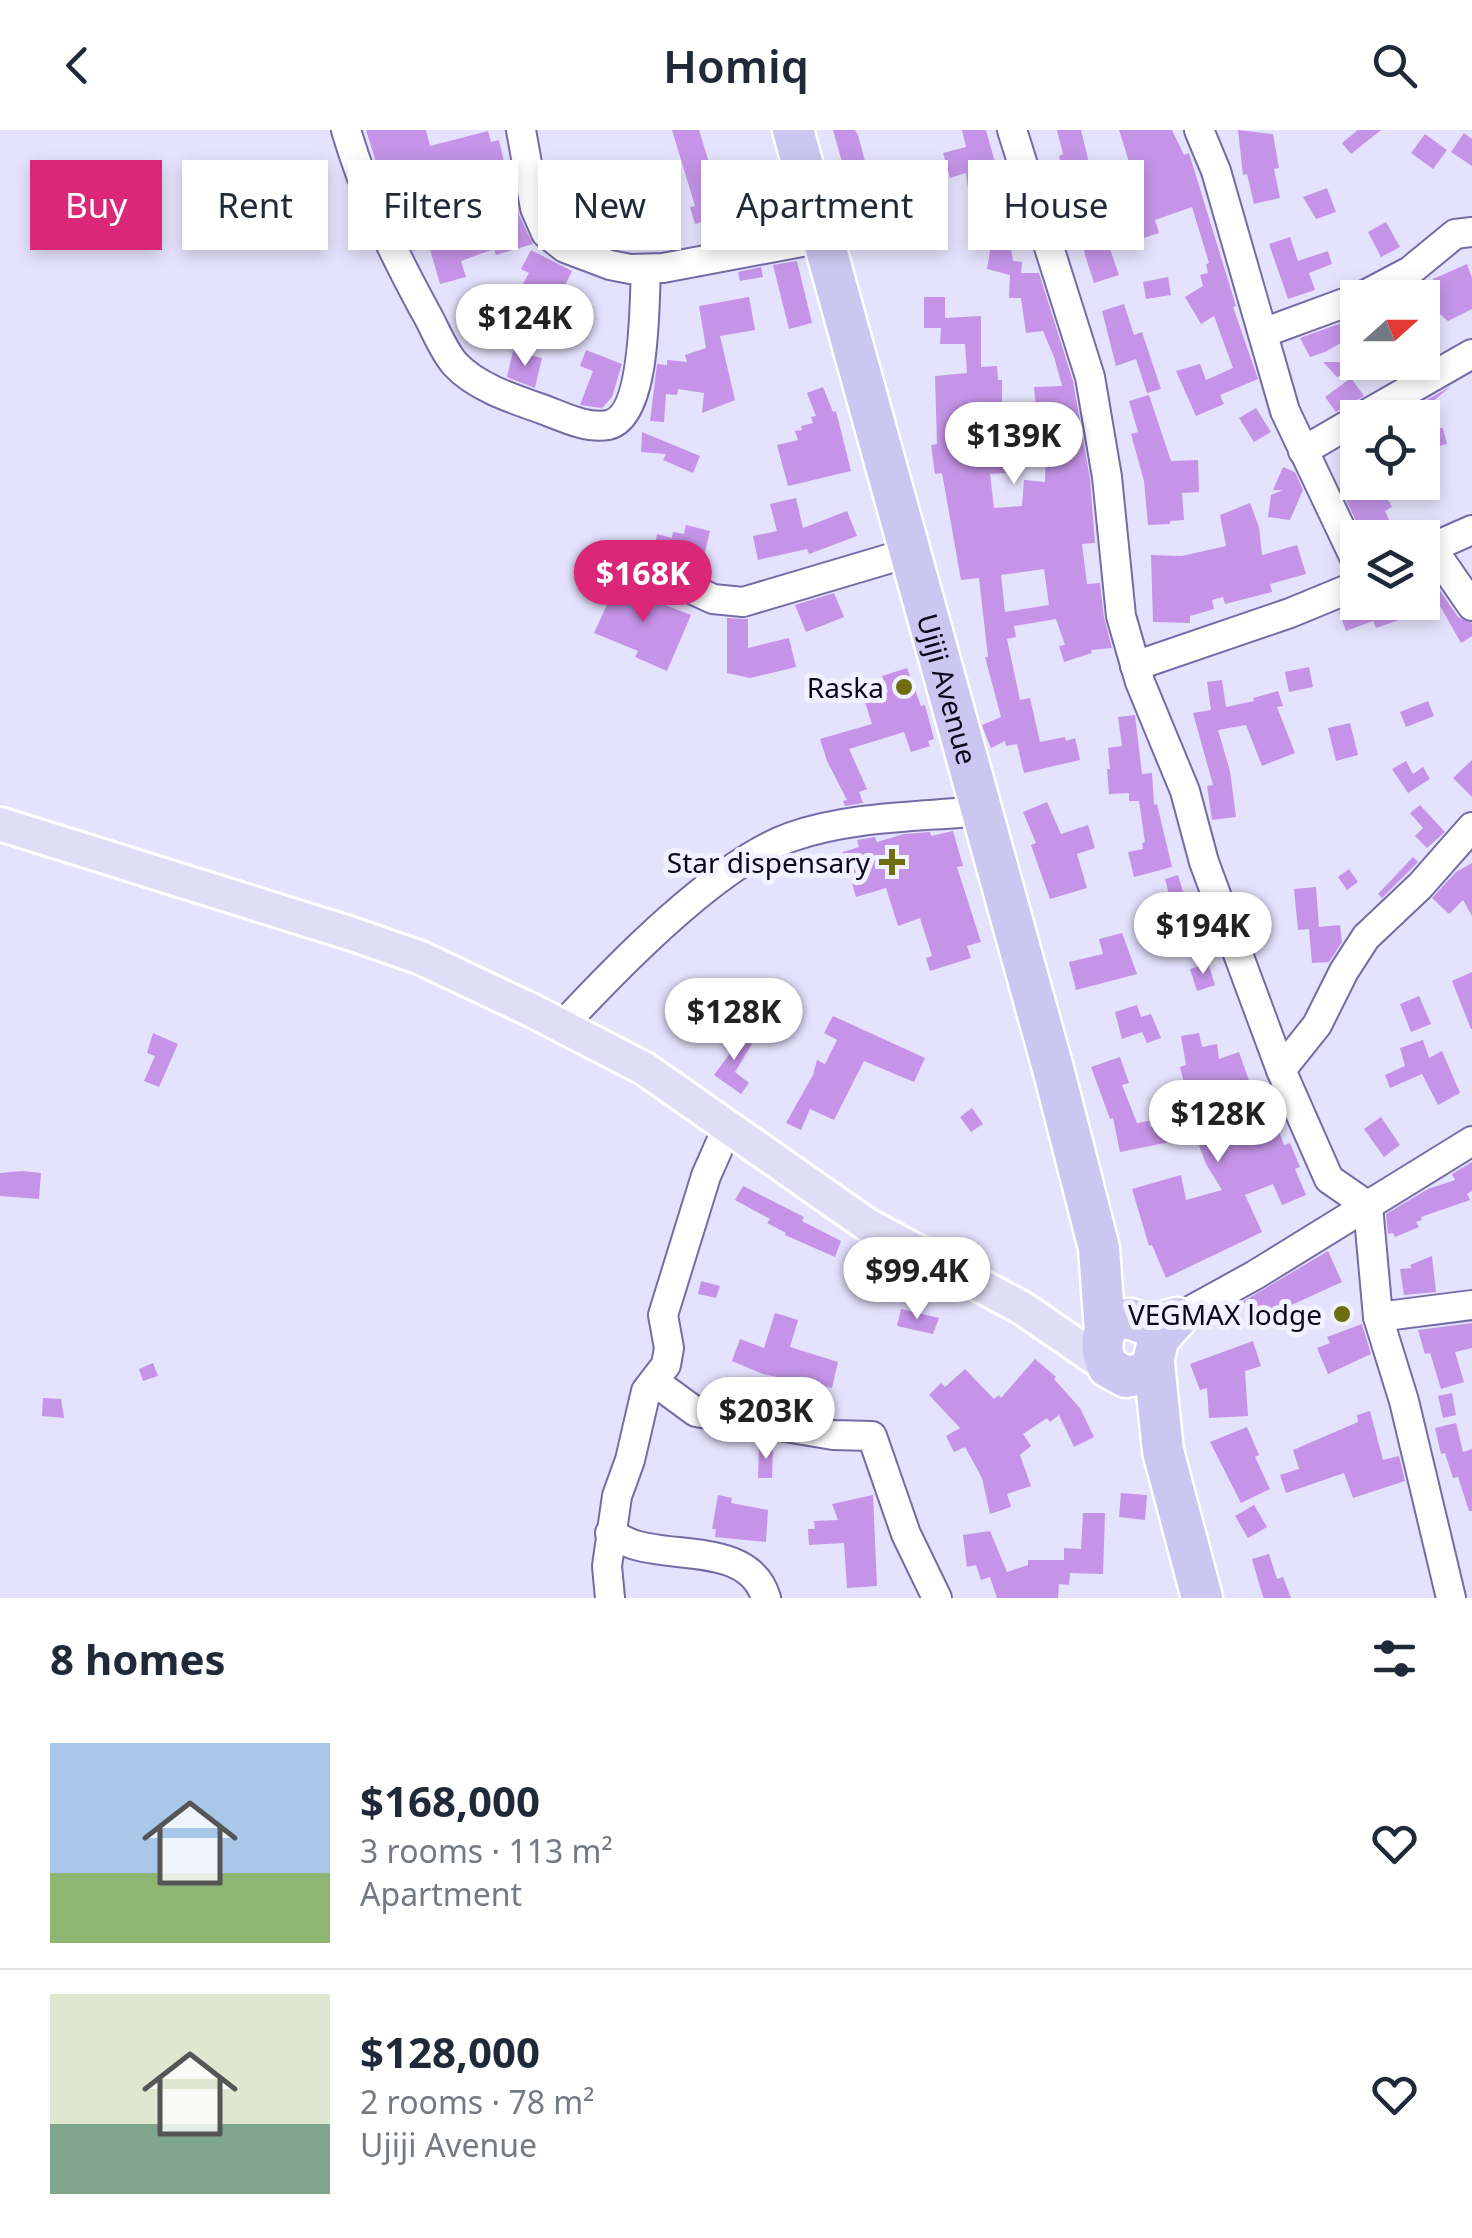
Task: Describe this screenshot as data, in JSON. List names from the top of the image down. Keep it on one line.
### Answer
{"streets":{"highway":["Ujiji Avenue"]},"places":{"other":["Raska","VEGMAX lodge"],"health":["Star dispensary"]},"north":"right","page":{"header":"Homiq","chip":["Buy","Rent","Filters","New","Apartment","House"],"price":["$124K","$139K","$168K","$194K","$128K","$128K","$99.4K","$203K"],"heading":"8 homes","list":[{"name":"$168,000","note":"3 rooms · 113 m² · Apartment"},{"name":"$128,000","note":"2 rooms · 78 m² · Ujiji Avenue"}]}}
